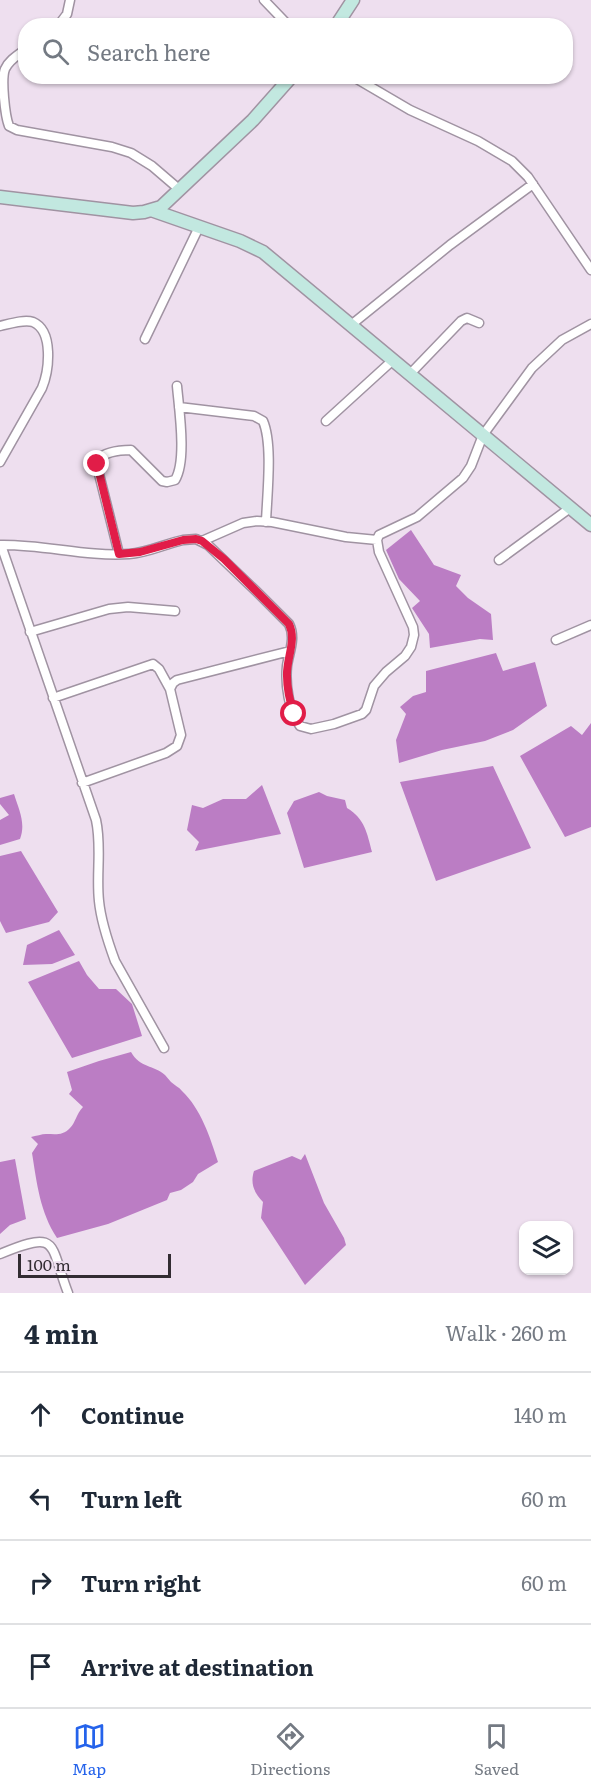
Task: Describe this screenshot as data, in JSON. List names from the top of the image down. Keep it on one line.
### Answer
{"scale_bar":"100 m","page":{"search":"Search here","scale":"100 m","heading":["4 min","Walk · 260 m"],"list":[["Continue","140 m"],["Turn left","60 m"],["Turn right","60 m"],"Arrive at destination"],"nav":["Map","Directions","Saved"]}}
